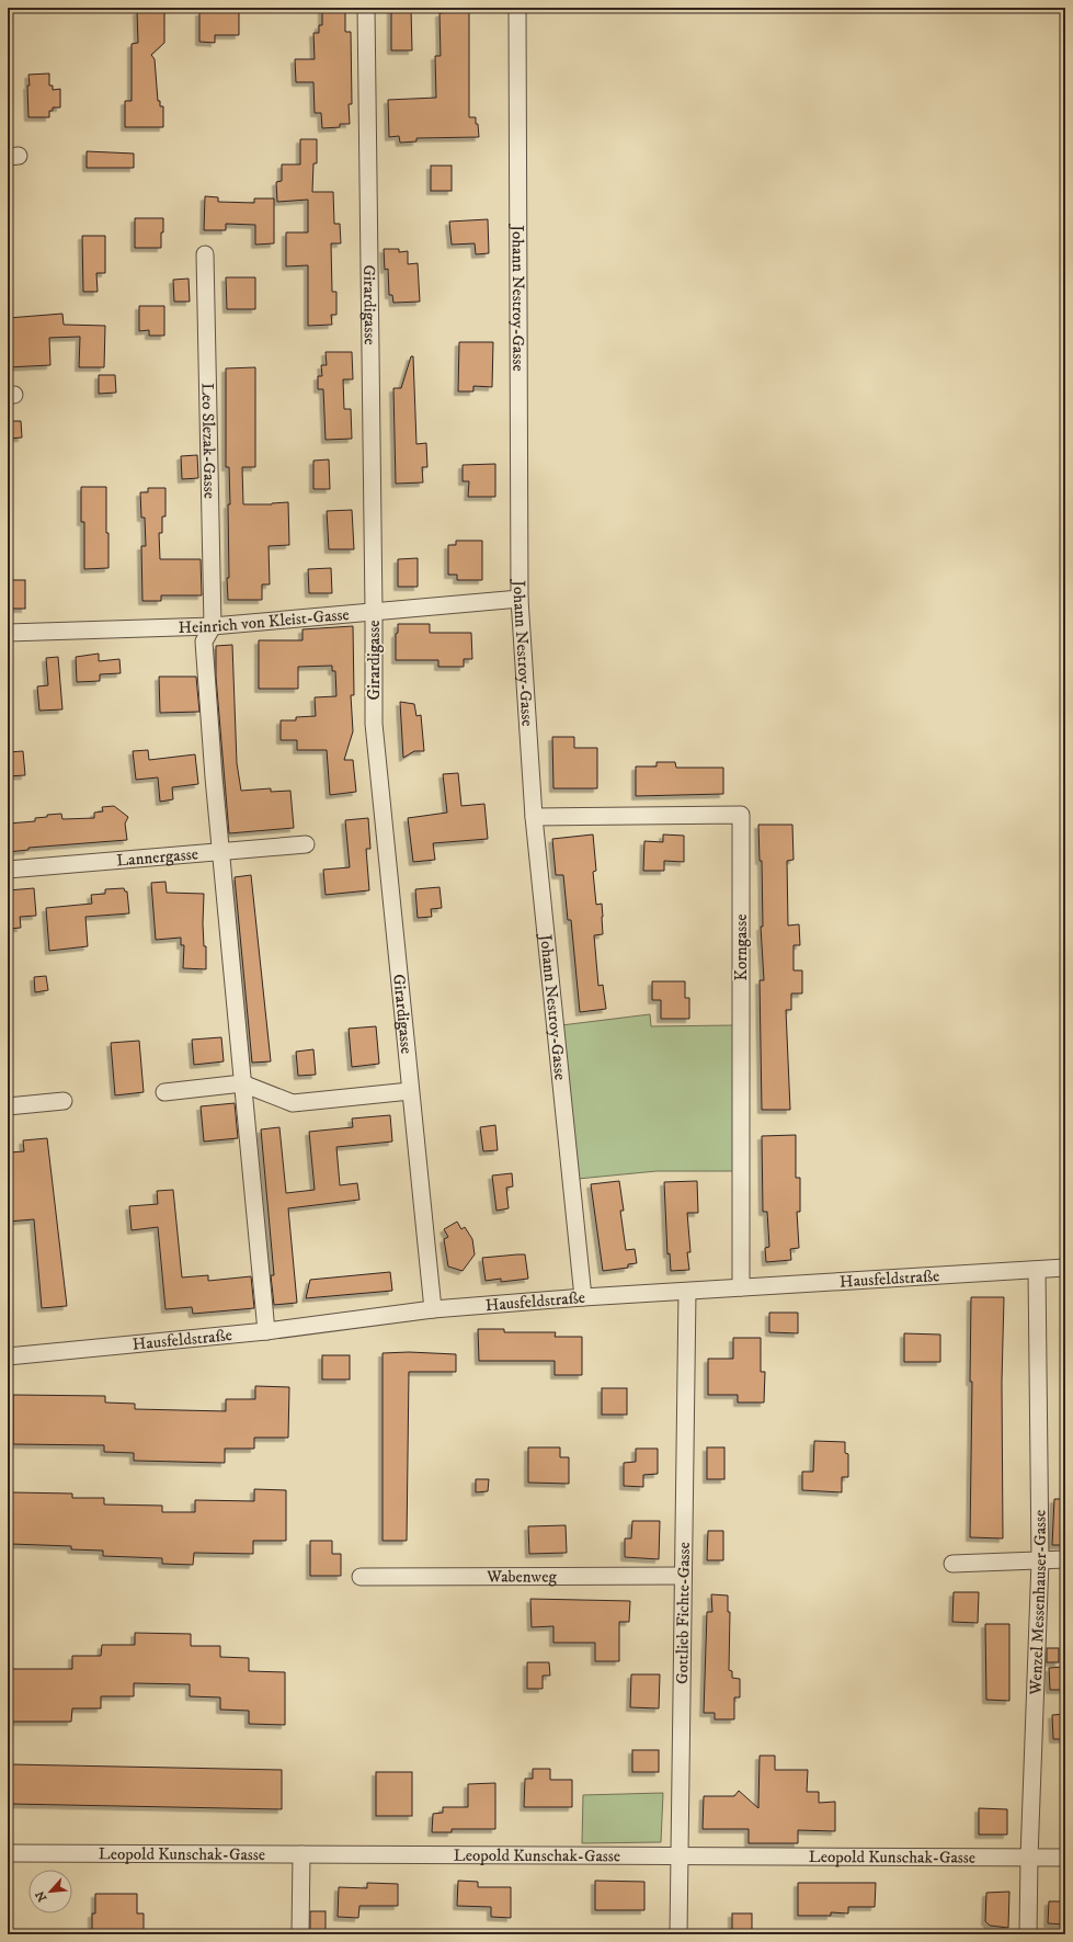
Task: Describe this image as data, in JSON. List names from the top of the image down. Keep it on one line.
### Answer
{"streets":{"street":["Johann Nestroy-Gasse","Girardigasse","Leo Slezak-Gasse","Heinrich von Kleist-Gasse","Lannergasse","Korngasse","Hausfeldstraße","Wabenweg","Wenzel Messenhauser-Gasse","Gottlieb Fichte-Gasse","Leopold Kunschak-Gasse"]},"crossings":[["Johann Nestroy-Gasse","Heinrich von Kleist-Gasse"],["Johann Nestroy-Gasse","Korngasse"],["Johann Nestroy-Gasse","Hausfeldstraße"],["Girardigasse","Heinrich von Kleist-Gasse"],["Girardigasse","Hausfeldstraße"],["Leo Slezak-Gasse","Heinrich von Kleist-Gasse"],["Korngasse","Hausfeldstraße"],["Hausfeldstraße","Wenzel Messenhauser-Gasse"],["Hausfeldstraße","Gottlieb Fichte-Gasse"],["Wabenweg","Gottlieb Fichte-Gasse"],["Wenzel Messenhauser-Gasse","Leopold Kunschak-Gasse"],["Gottlieb Fichte-Gasse","Leopold Kunschak-Gasse"]],"north":"bottom left"}
